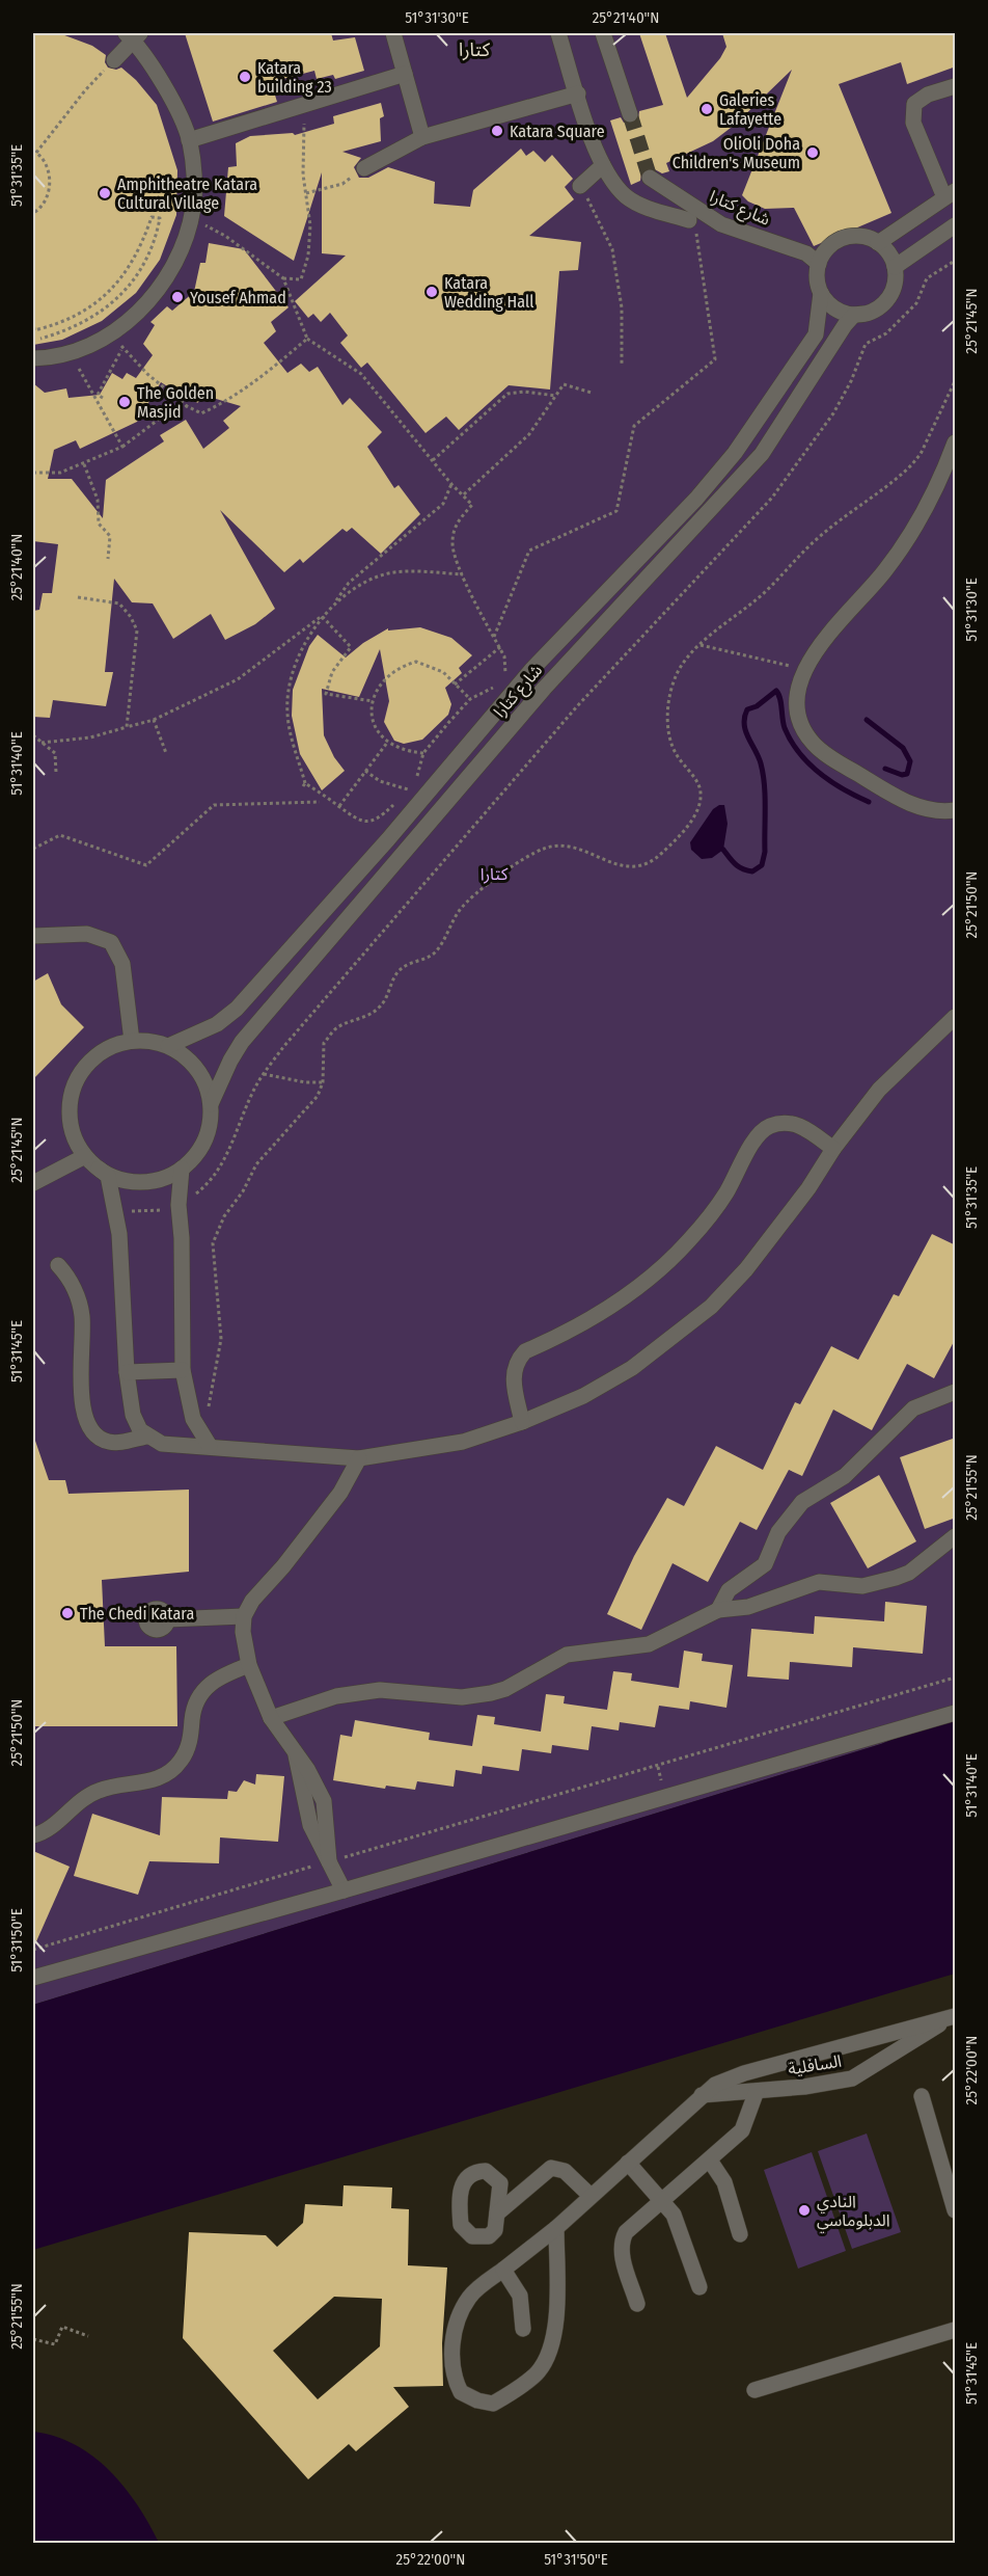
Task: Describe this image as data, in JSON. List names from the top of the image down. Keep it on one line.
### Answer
{"streets":{"street":["شارع كتارا","السافلية"]},"districts":["كتارا"],"parks":["كتارا"],"places":["Katara building 23","Galeries Lafayette","Katara Square","OliOli Doha Children's Museum","Amphitheatre Katara Cultural Village","Katara Wedding Hall","Yousef Ahmad","The Golden Masjid","The Chedi Katara","النادي الدبلوماسي"],"coordinates":["51°31'30\"E","25°21'40\"N","51°31'35\"E","25°21'45\"N","51°31'40\"E","25°21'50\"N","51°31'45\"E","25°21'55\"N","51°31'50\"E","25°22'00\"N"]}
